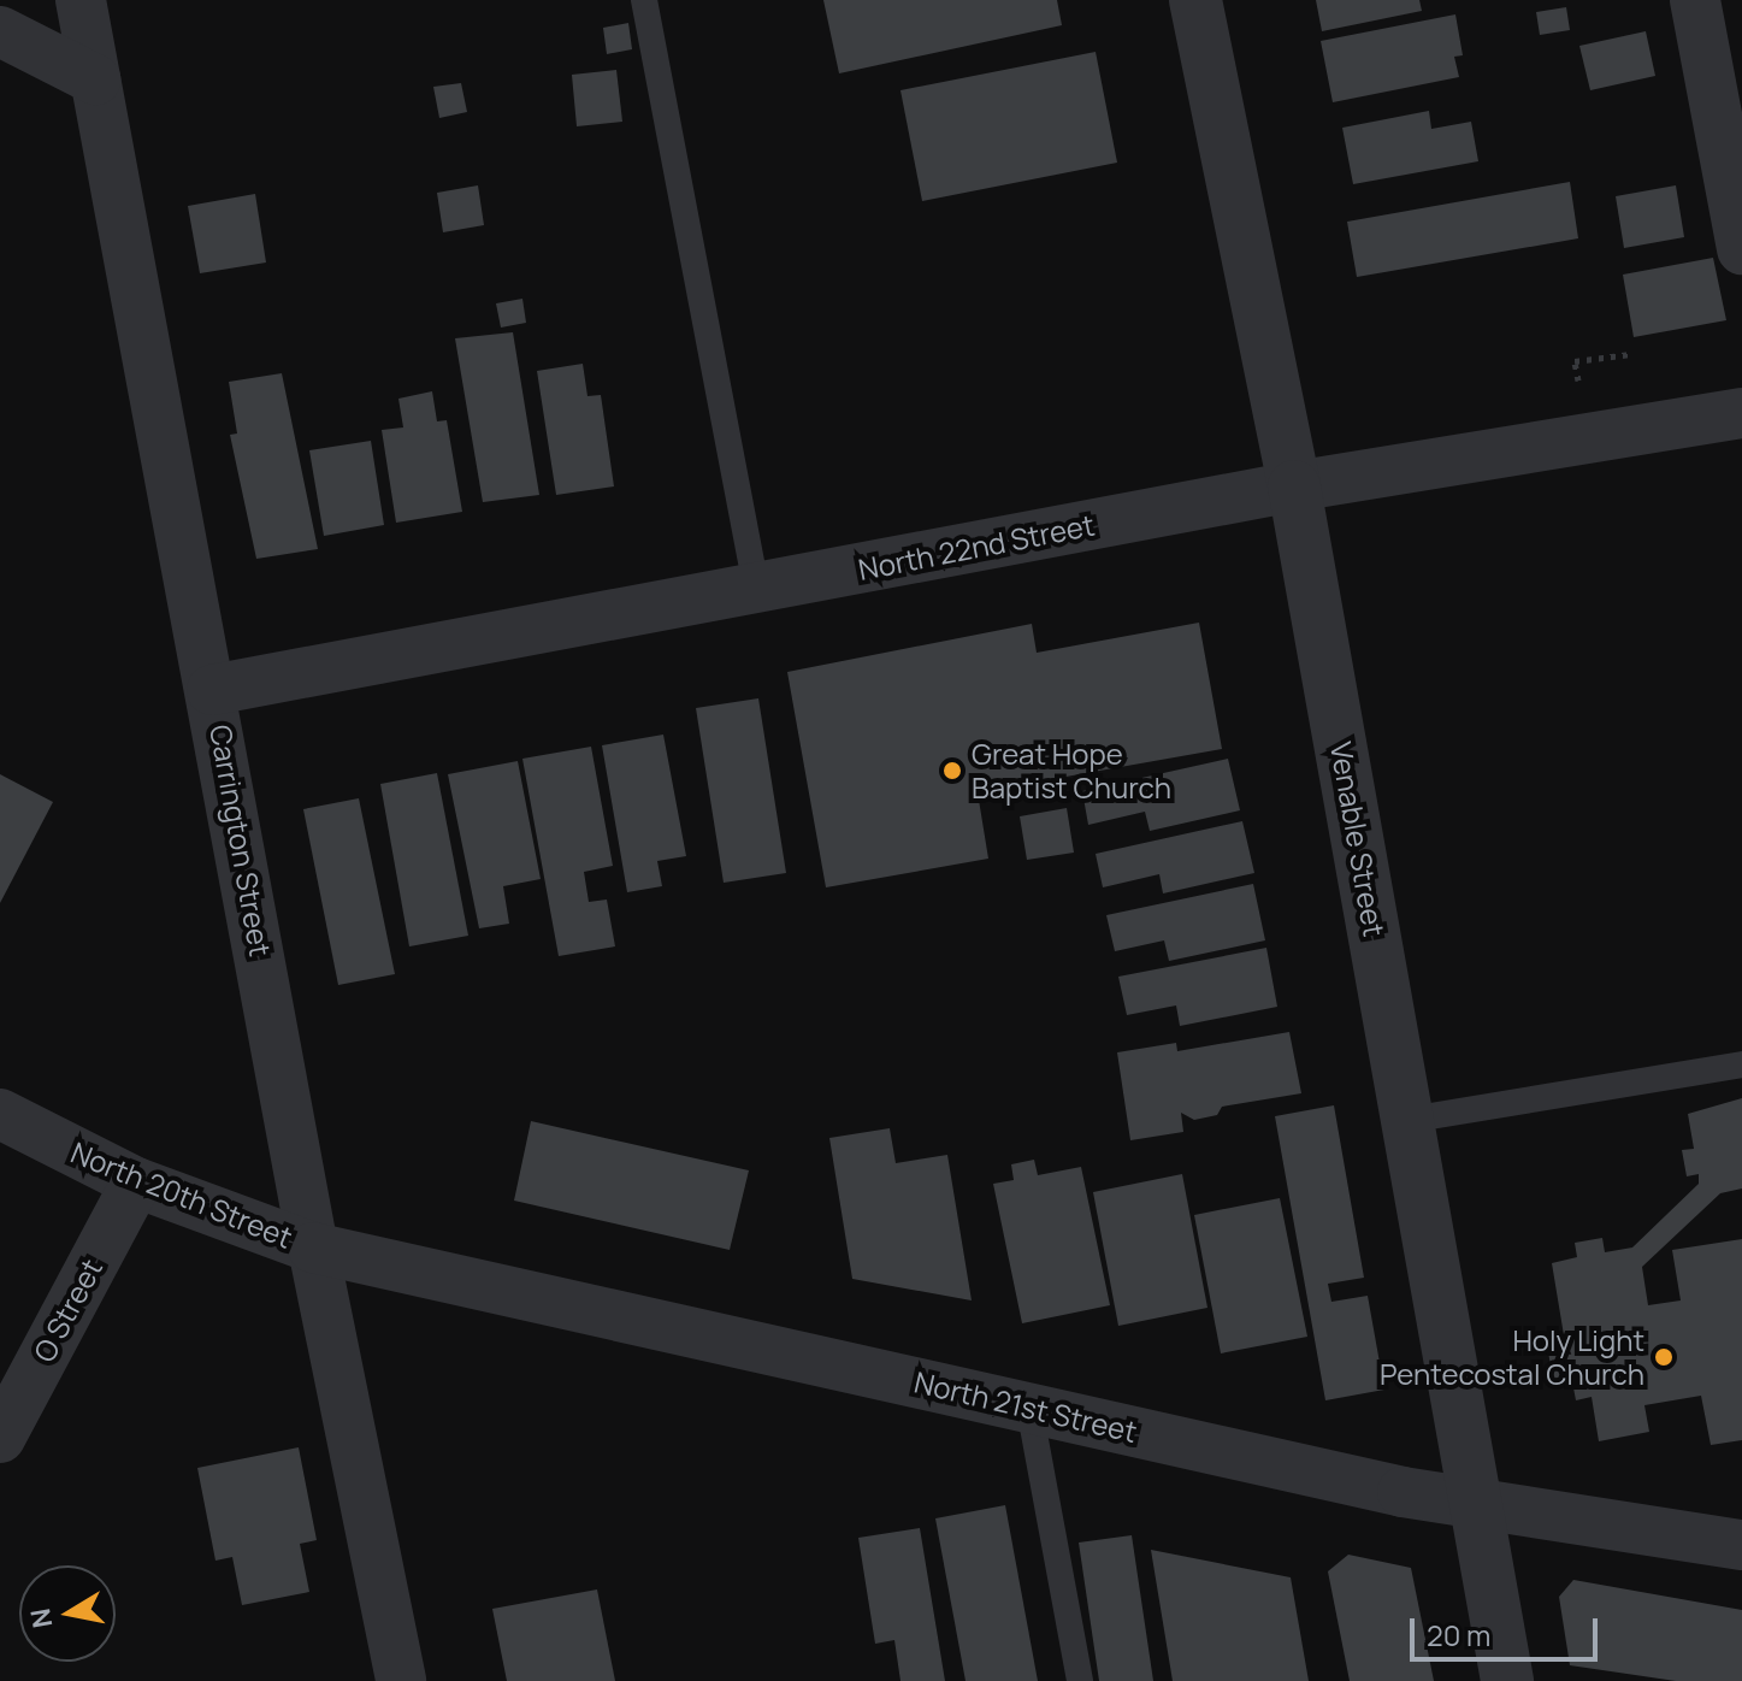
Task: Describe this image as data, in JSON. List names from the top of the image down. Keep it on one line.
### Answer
{"streets":{"street":["North 22nd Street","Venable Street","Carrington Street","North 20th Street","O Street","North 21st Street"]},"crossings":[["North 22nd Street","Venable Street"],["North 22nd Street","Carrington Street"],["Venable Street","North 21st Street"],["Carrington Street","North 20th Street"],["Carrington Street","North 21st Street"],["North 20th Street","O Street"],["North 20th Street","North 21st Street"]],"places":["Great Hope Baptist Church","Holy Light Pentecostal Church"],"scale_bar":"20 m","north":"left"}
